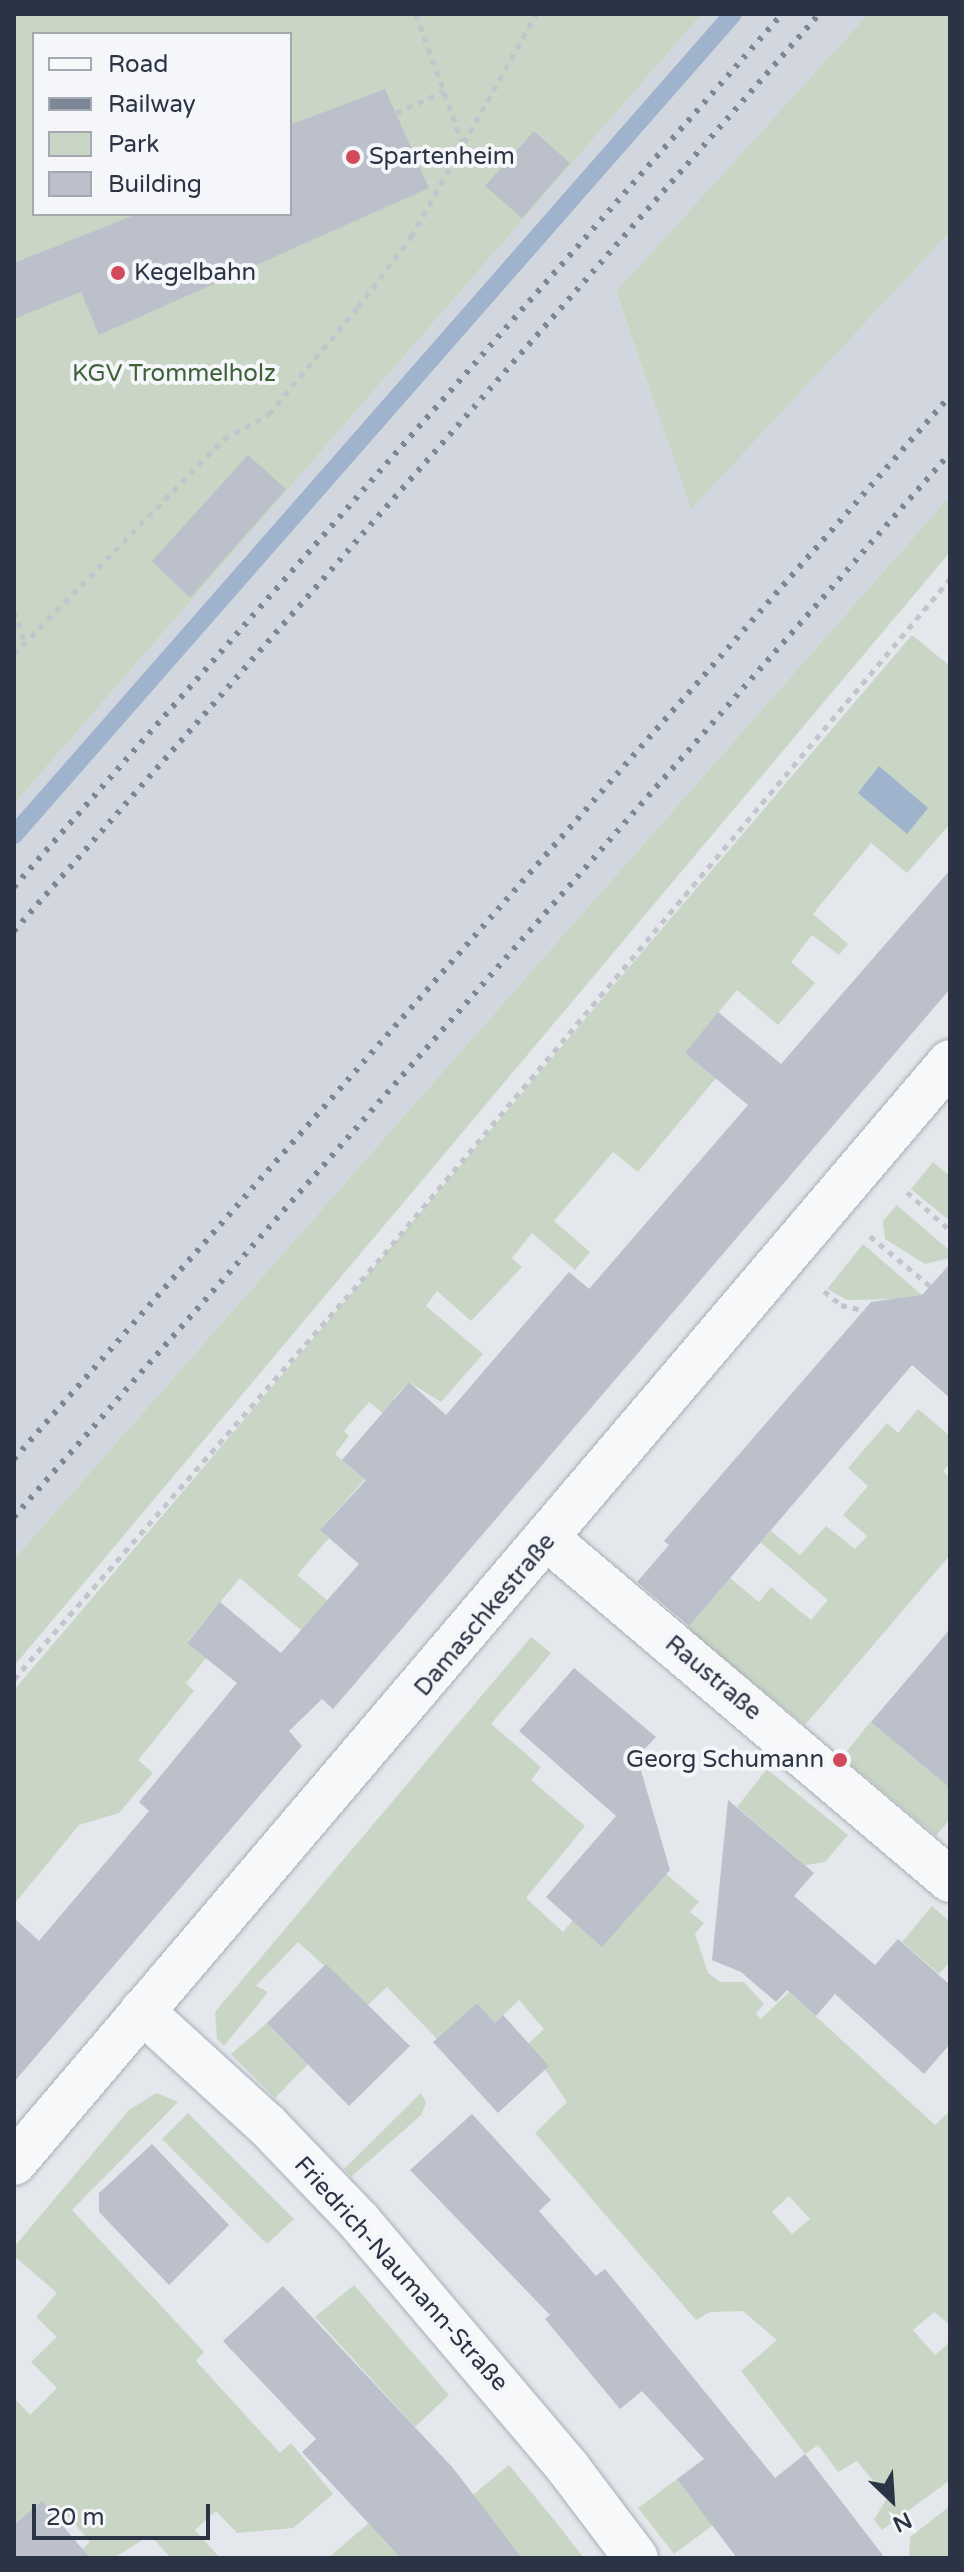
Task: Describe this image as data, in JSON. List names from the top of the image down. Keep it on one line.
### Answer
{"streets":{"street":["Damaschkestraße","Raustraße","Friedrich-Naumann-Straße"]},"crossings":[["Damaschkestraße","Raustraße"],["Damaschkestraße","Friedrich-Naumann-Straße"]],"parks":["KGV Trommelholz"],"places":["Spartenheim","Kegelbahn","Georg Schumann"],"legend":["Road","Railway","Park","Building"],"scale_bar":"20 m","north":"bottom right"}
